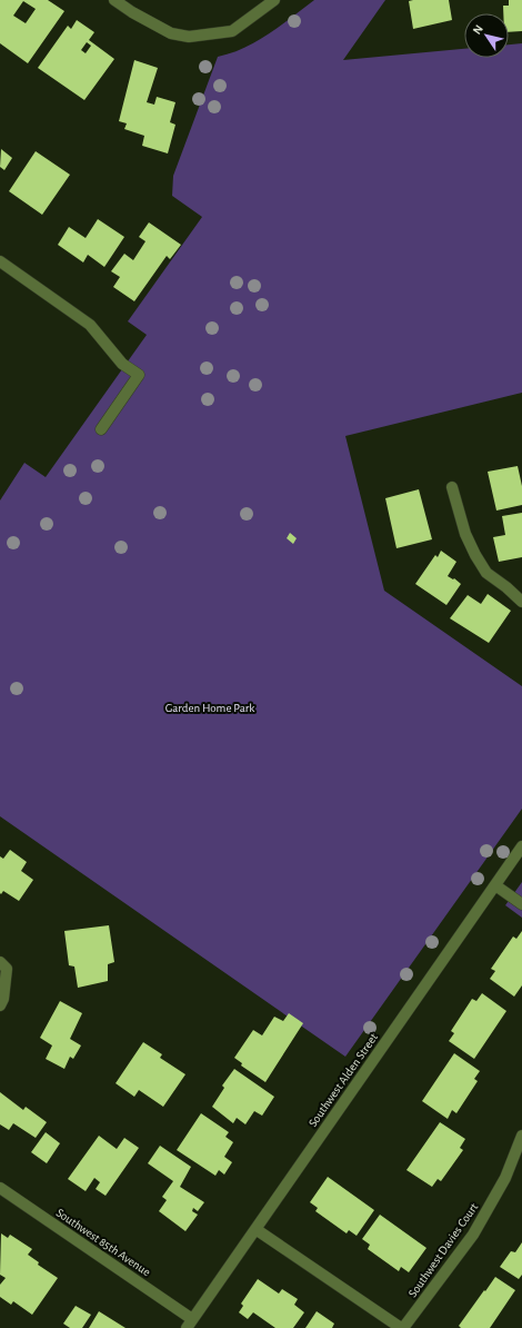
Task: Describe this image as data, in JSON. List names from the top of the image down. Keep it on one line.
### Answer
{"streets":{"street":["Southwest Alden Street","Southwest 85th Avenue","Southwest Davies Court"]},"crossings":[["Southwest Alden Street","Southwest 85th Avenue"]],"parks":["Garden Home Park"],"north":"top left"}
